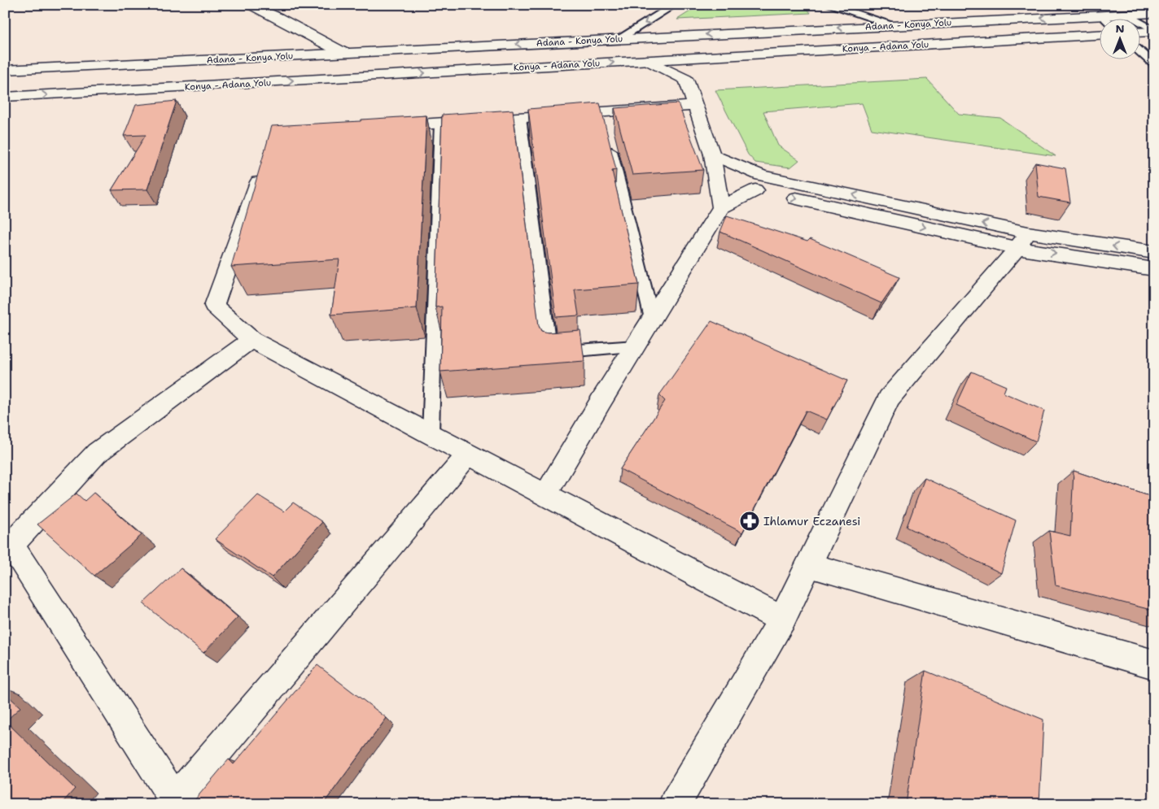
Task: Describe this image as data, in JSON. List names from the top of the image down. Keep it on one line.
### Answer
{"streets":{"main road":["Adana - Konya Yolu","Konya - Adana Yolu"]},"places":{"pharmacy":["Ihlamur Eczanesi"]},"north":"top"}
